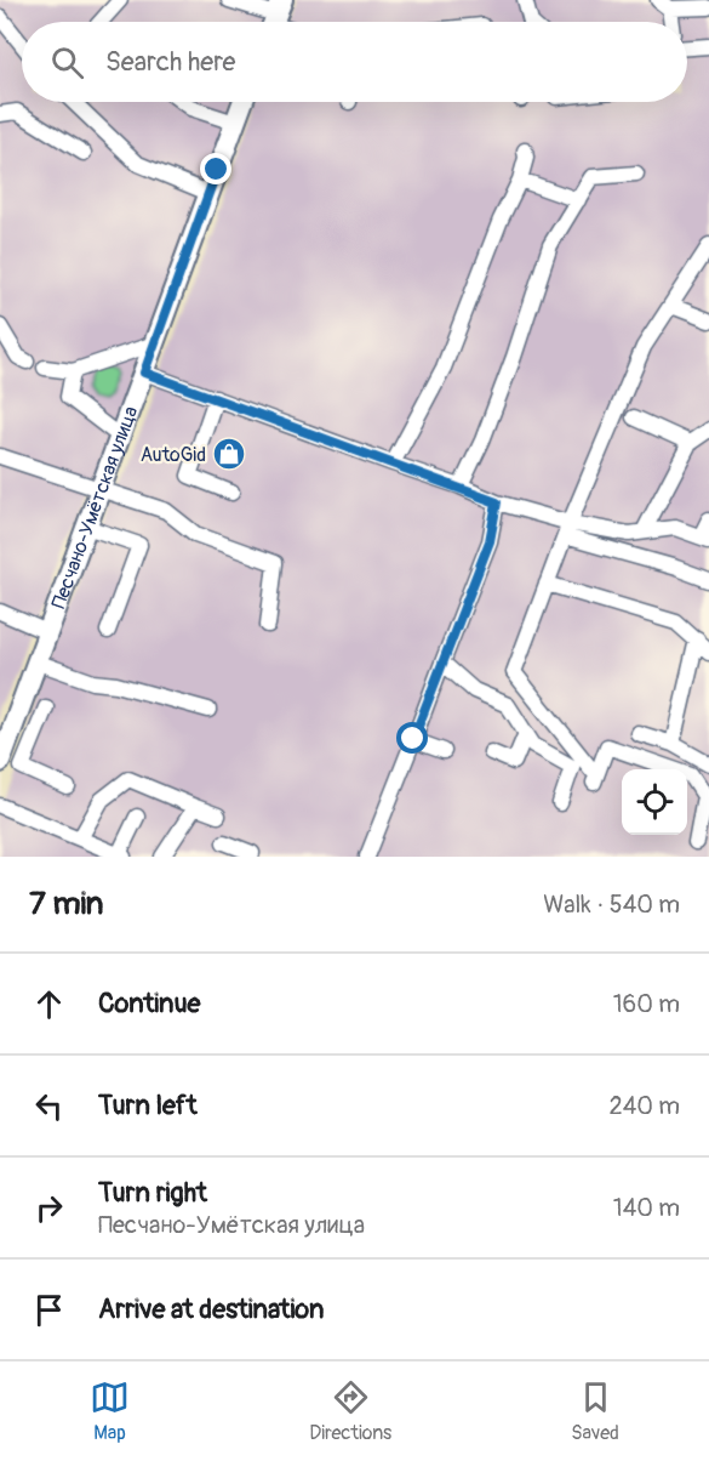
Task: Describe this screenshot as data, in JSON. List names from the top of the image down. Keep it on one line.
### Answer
{"streets":{"main road":["Песчано-Умётская улица"]},"places":{"shop":["AutoGid"]},"page":{"search":"Search here","heading":["7 min","Walk · 540 m"],"list":[["Continue","160 m"],["Turn left","240 m"],["Turn right","Песчано-Умётская улица","140 m"],"Arrive at destination"],"nav":["Map","Directions","Saved"]}}
